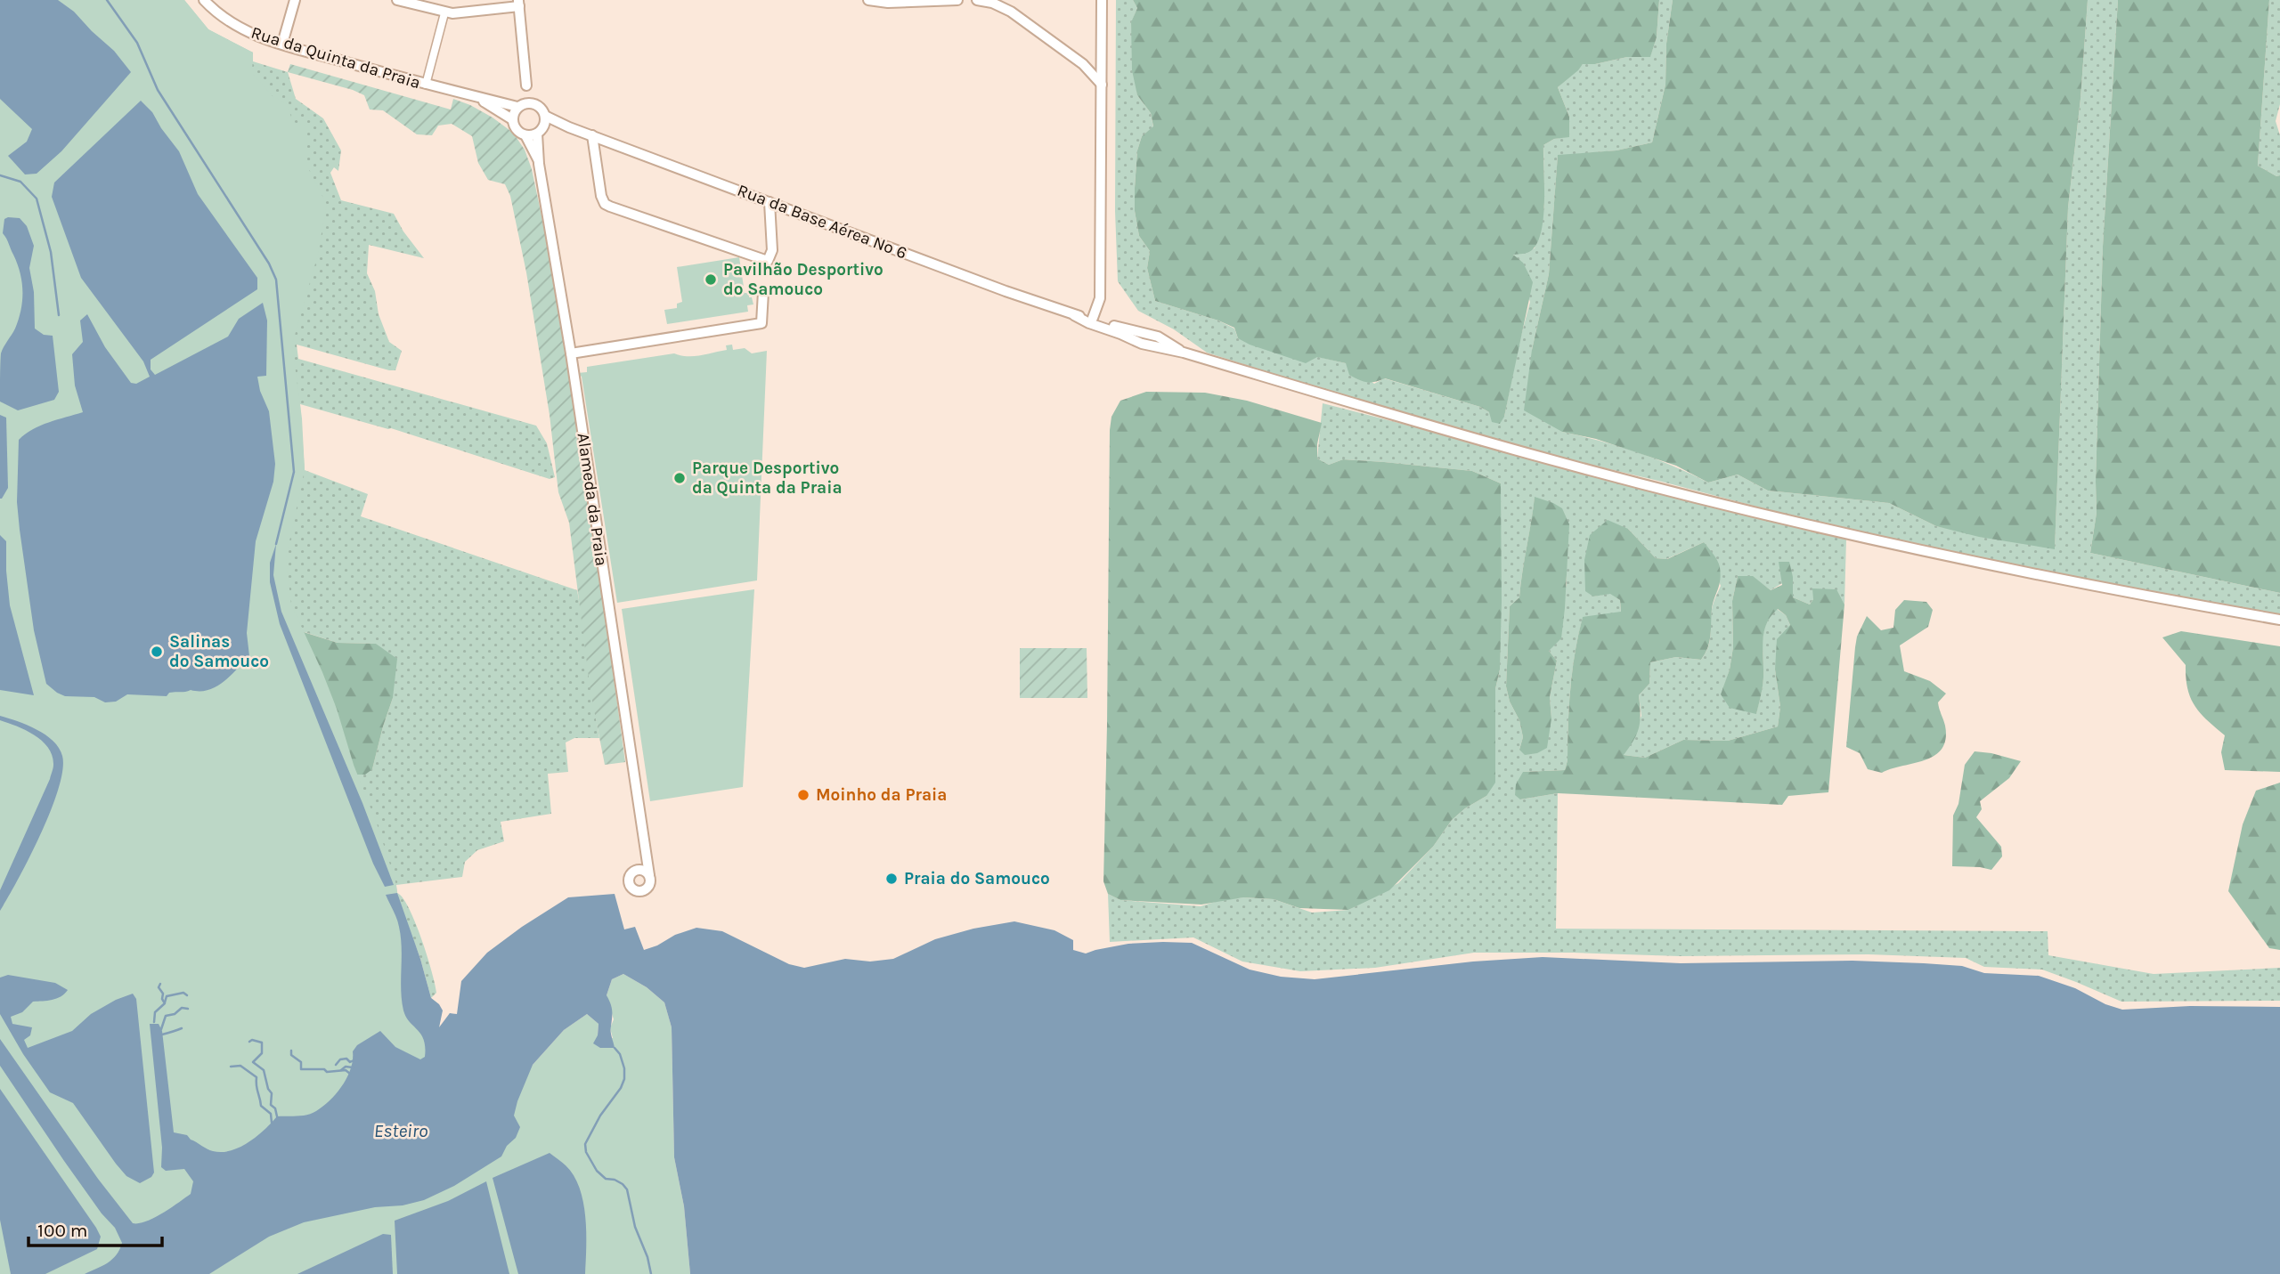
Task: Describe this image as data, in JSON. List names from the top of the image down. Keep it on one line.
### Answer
{"streets":{"street":["Rua da Quinta da Praia","Rua da Base Aérea Nº 6","Alameda da Praia"]},"water":["Esteiro"],"places":["Pavilhão Desportivo do Samouco","Parque Desportivo da Quinta da Praia","Salinas do Samouco","Moinho da Praia","Praia do Samouco"],"scale_bar":"100 m"}
